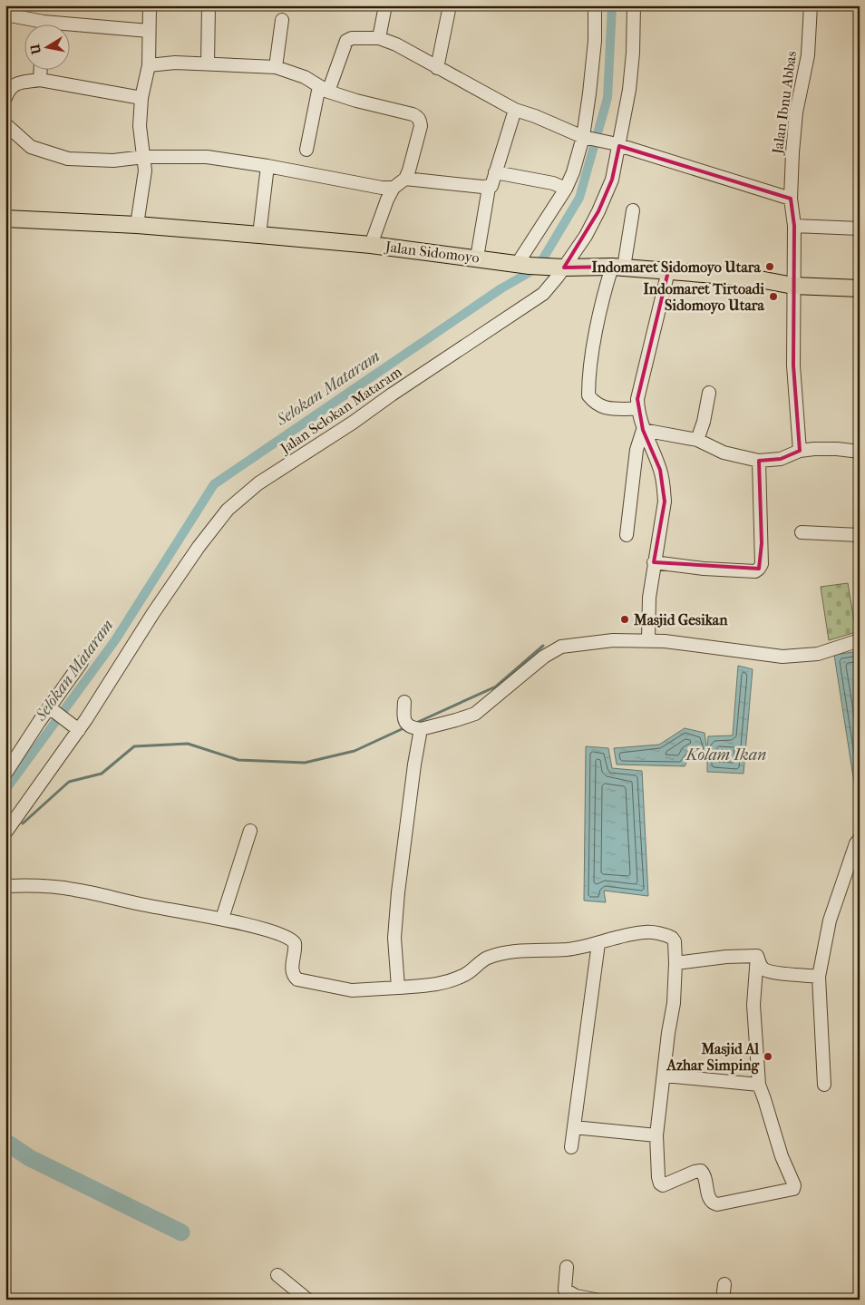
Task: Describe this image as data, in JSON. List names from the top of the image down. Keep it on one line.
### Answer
{"streets":{"main road":["Jalan Sidomoyo"],"street":["Jalan Ibnu Abbas","Jalan Selokan Mataram"]},"crossings":[["Jalan Ibnu Abbas","Jalan Sidomoyo"],["Jalan Sidomoyo","Jalan Selokan Mataram"]],"water":["Selokan Mataram","Kolam Ikan"],"places":["Indomaret Sidomoyo Utara","Indomaret Tirtoadi Sidomoyo Utara","Masjid Gesikan","Masjid Al Azhar Simping"],"north":"left"}
